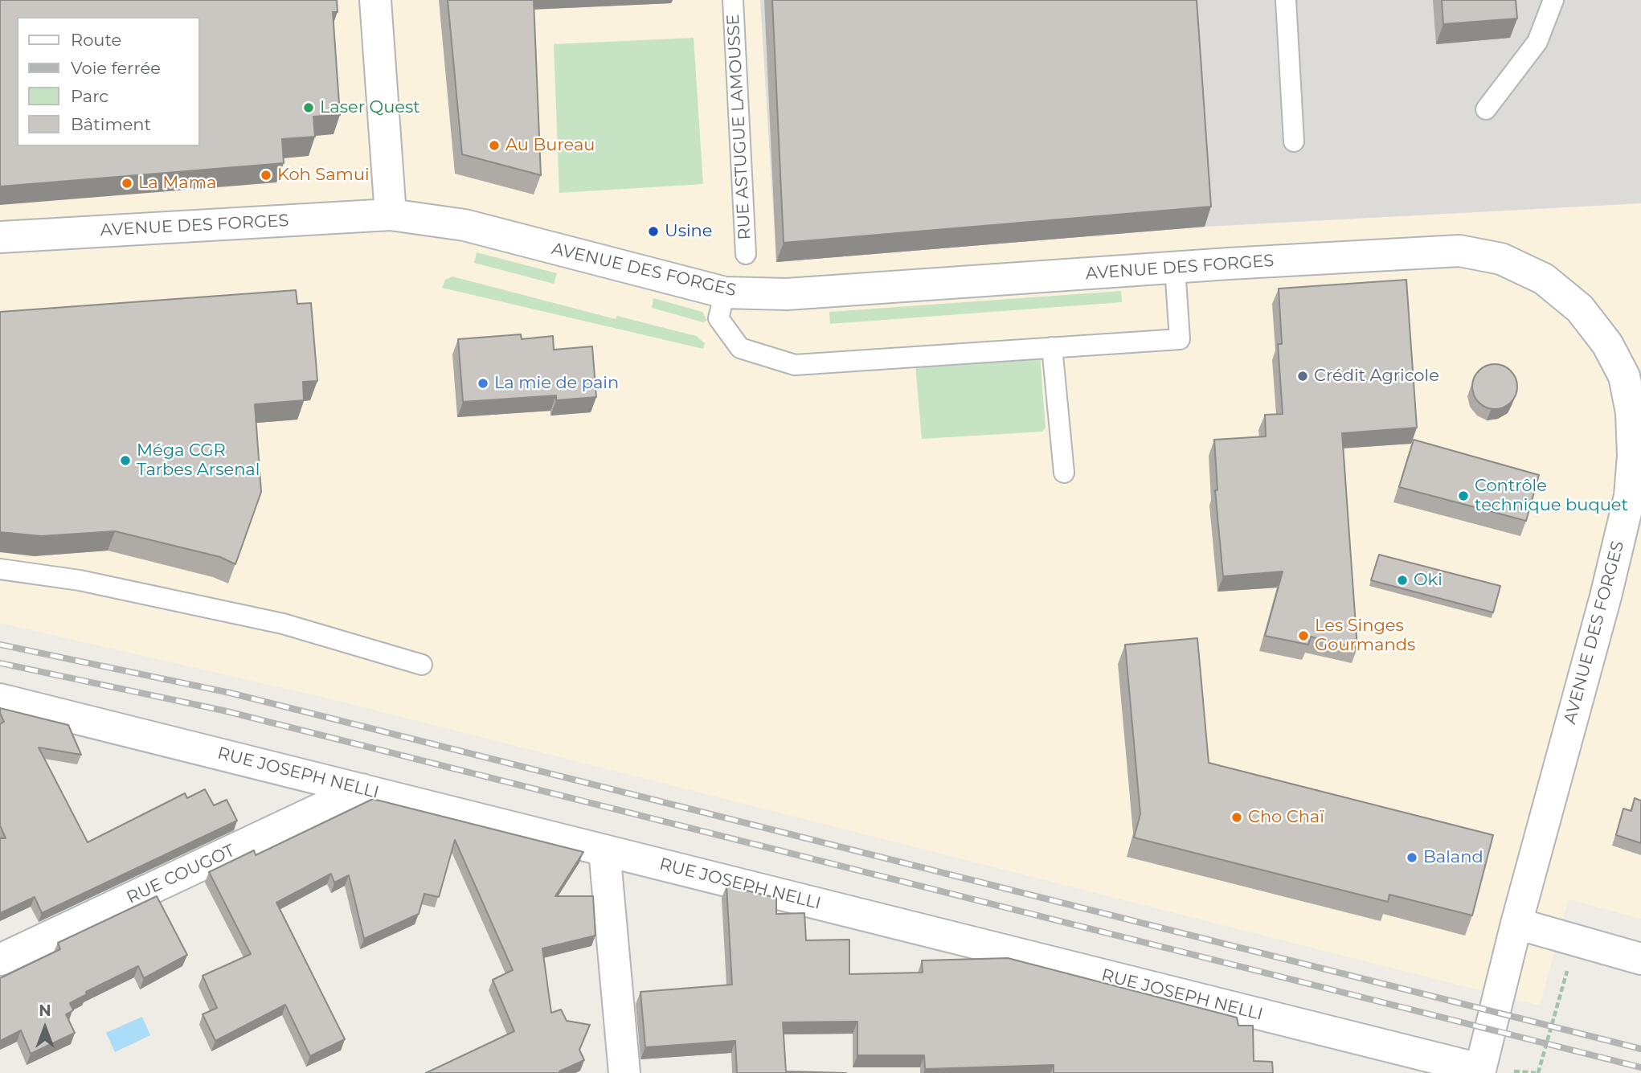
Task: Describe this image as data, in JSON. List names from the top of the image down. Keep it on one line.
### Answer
{"streets":{"street":["AVENUE DES FORGES","RUE JOSEPH NELLI","RUE COUGOT"],"lane":["RUE ASTUGUE LAMOUSSE"]},"crossings":[["AVENUE DES FORGES","RUE JOSEPH NELLI"],["RUE JOSEPH NELLI","RUE COUGOT"]],"places":["Laser Quest","Au Bureau","Koh Samui","La Mama","Usine","Crédit Agricole","La mie de pain","Méga CGR Tarbes Arsenal","Contrôle technique buquet","Oki","Les Singes Gourmands","Cho Chaï","Baland"],"legend":["Route","Voie ferrée","Parc","Bâtiment"],"north":"top"}
